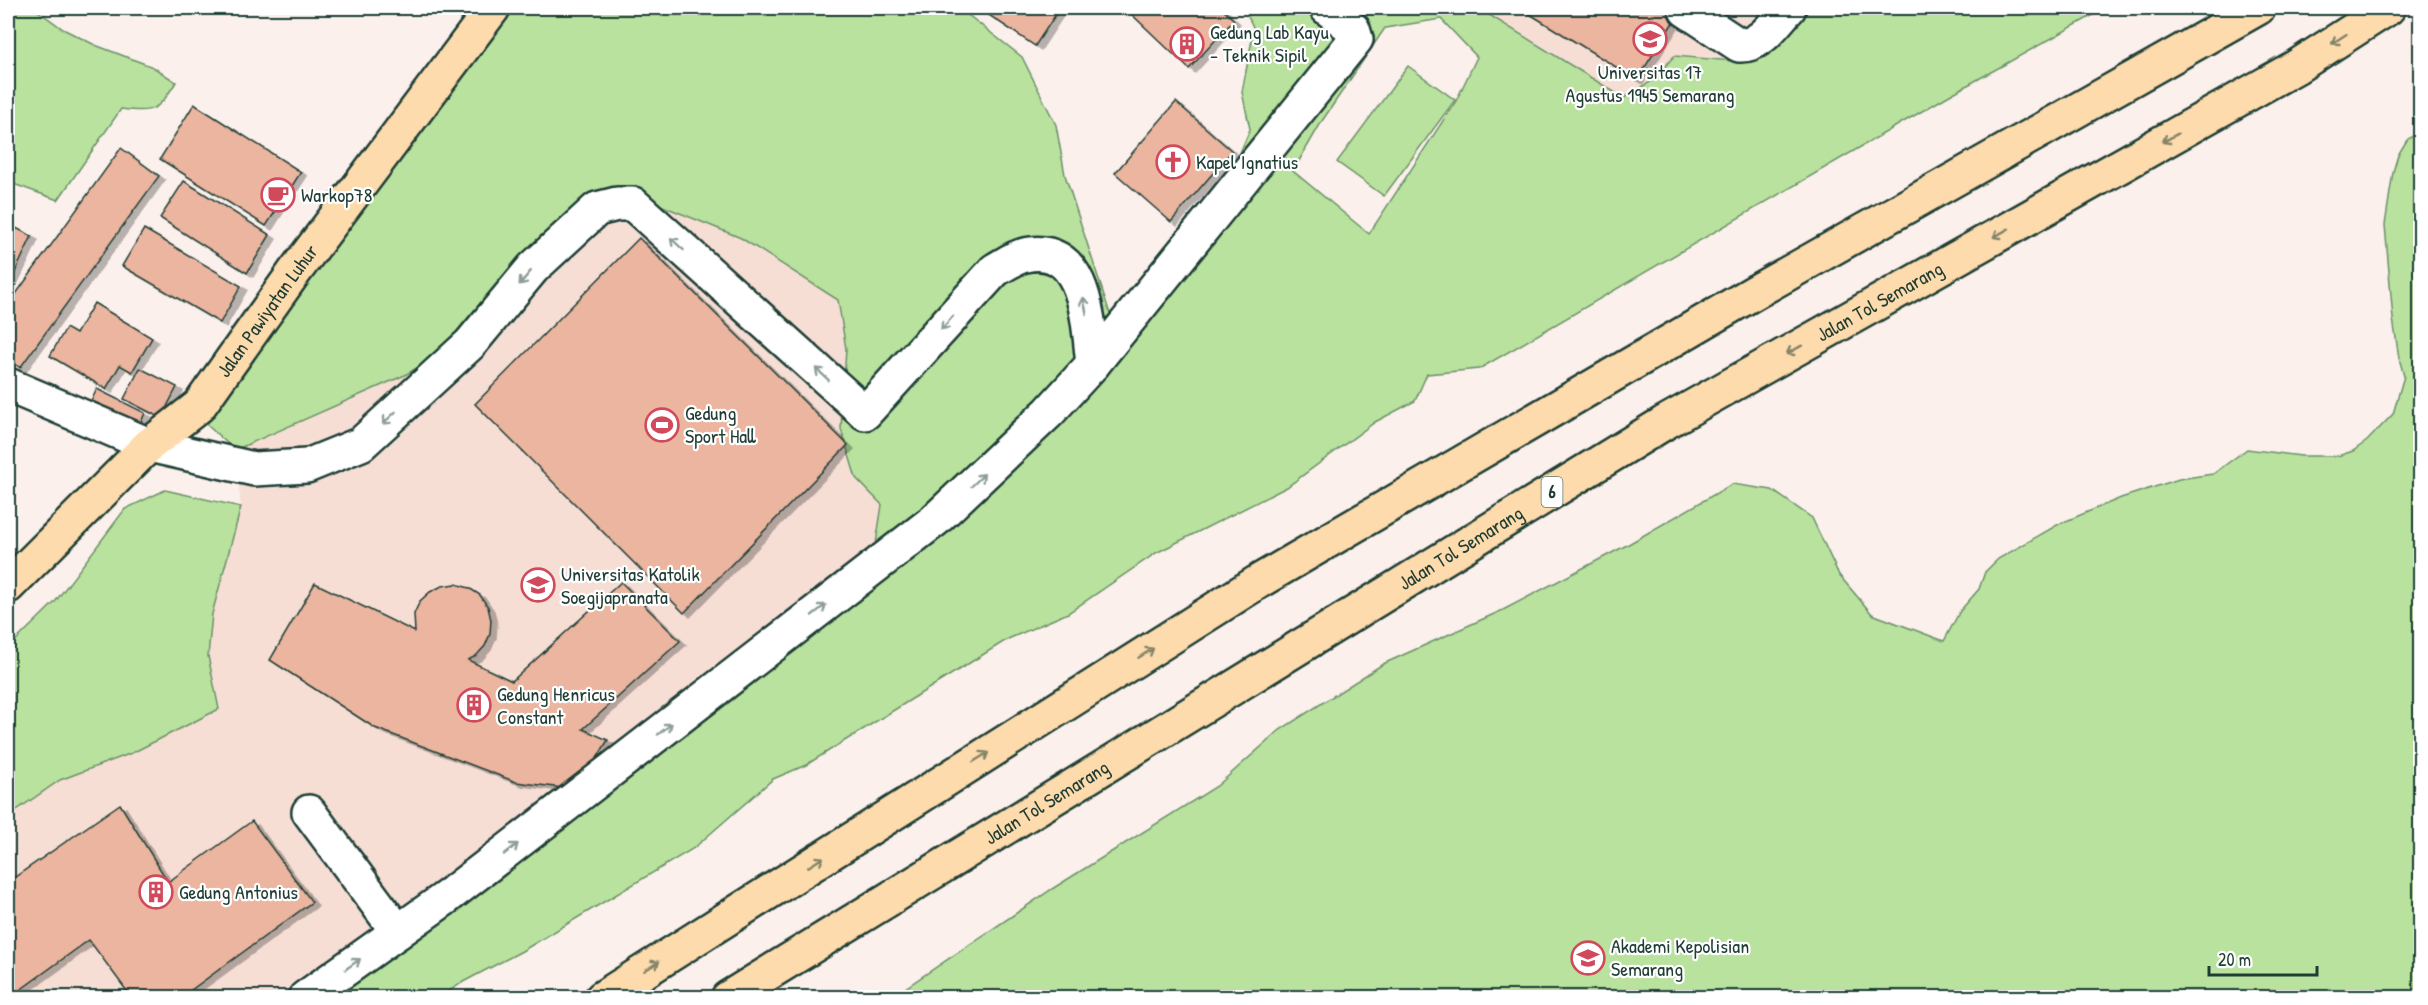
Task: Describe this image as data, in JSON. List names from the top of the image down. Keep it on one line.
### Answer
{"streets":{"main road":["Jalan Tol Semarang","Jalan Pawiyatan Luhur","6"]},"places":{"school or university":["Universitas 17 Agustus 1945 Semarang","Universitas Katolik Soegijapranata","Akademi Kepolisian Semarang"],"building":["Gedung Lab Kayu - Teknik Sipil","Gedung Henricus Constant","Gedung Antonius"],"church":["Kapel Ignatius"],"cafe":["Warkop78"],"sports":["Gedung Sport Hall"]},"scale_bar":"20 m"}
